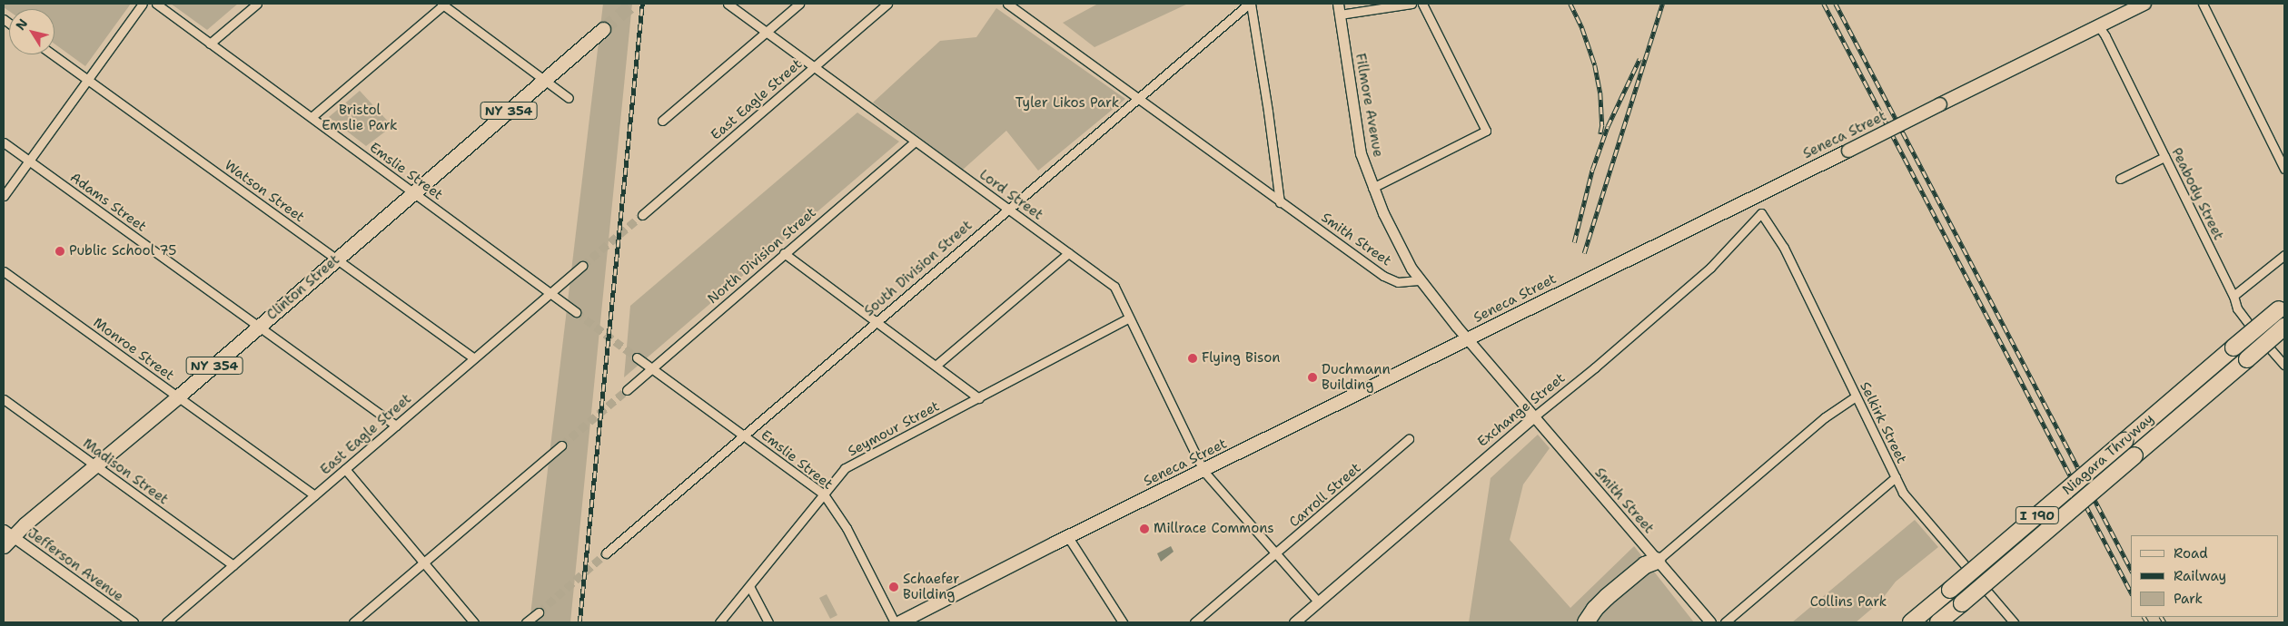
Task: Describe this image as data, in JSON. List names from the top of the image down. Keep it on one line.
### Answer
{"streets":{"highway":["Niagara Thruway","I 190"],"main road":["NY 354","Seneca Street","Clinton Street"],"street":["East Eagle Street","Fillmore Avenue","Emslie Street","Watson Street","Peabody Street","Lord Street","Adams Street","Smith Street","North Division Street","South Division Street","Monroe Street","Exchange Street","Selkirk Street","Seymour Street","Madison Street","Carroll Street","Jefferson Avenue"]},"crossings":[["East Eagle Street","Emslie Street"],["East Eagle Street","Watson Street"],["East Eagle Street","Lord Street"],["East Eagle Street","Adams Street"],["East Eagle Street","Monroe Street"],["East Eagle Street","Madison Street"],["Fillmore Avenue","Smith Street"],["Seneca Street","Peabody Street"],["Seneca Street","Lord Street"],["Seneca Street","Smith Street"],["Emslie Street","North Division Street"],["Emslie Street","South Division Street"],["Emslie Street","Clinton Street"],["Emslie Street","Seymour Street"],["Watson Street","Clinton Street"],["Lord Street","North Division Street"],["Lord Street","South Division Street"],["Lord Street","Exchange Street"],["Lord Street","Seymour Street"],["Lord Street","Carroll Street"],["Adams Street","Clinton Street"],["Smith Street","South Division Street"],["Smith Street","Exchange Street"],["Clinton Street","Monroe Street"],["Clinton Street","Madison Street"],["Clinton Street","Jefferson Avenue"],["Exchange Street","Selkirk Street"]],"parks":["Tyler Likos Park","Bristol Emslie Park","Collins Park"],"places":["Public School 75","Flying Bison","Duchmann Building","Millrace Commons","Schaefer Building"],"legend":["Road","Railway","Park"],"north":"top left"}
